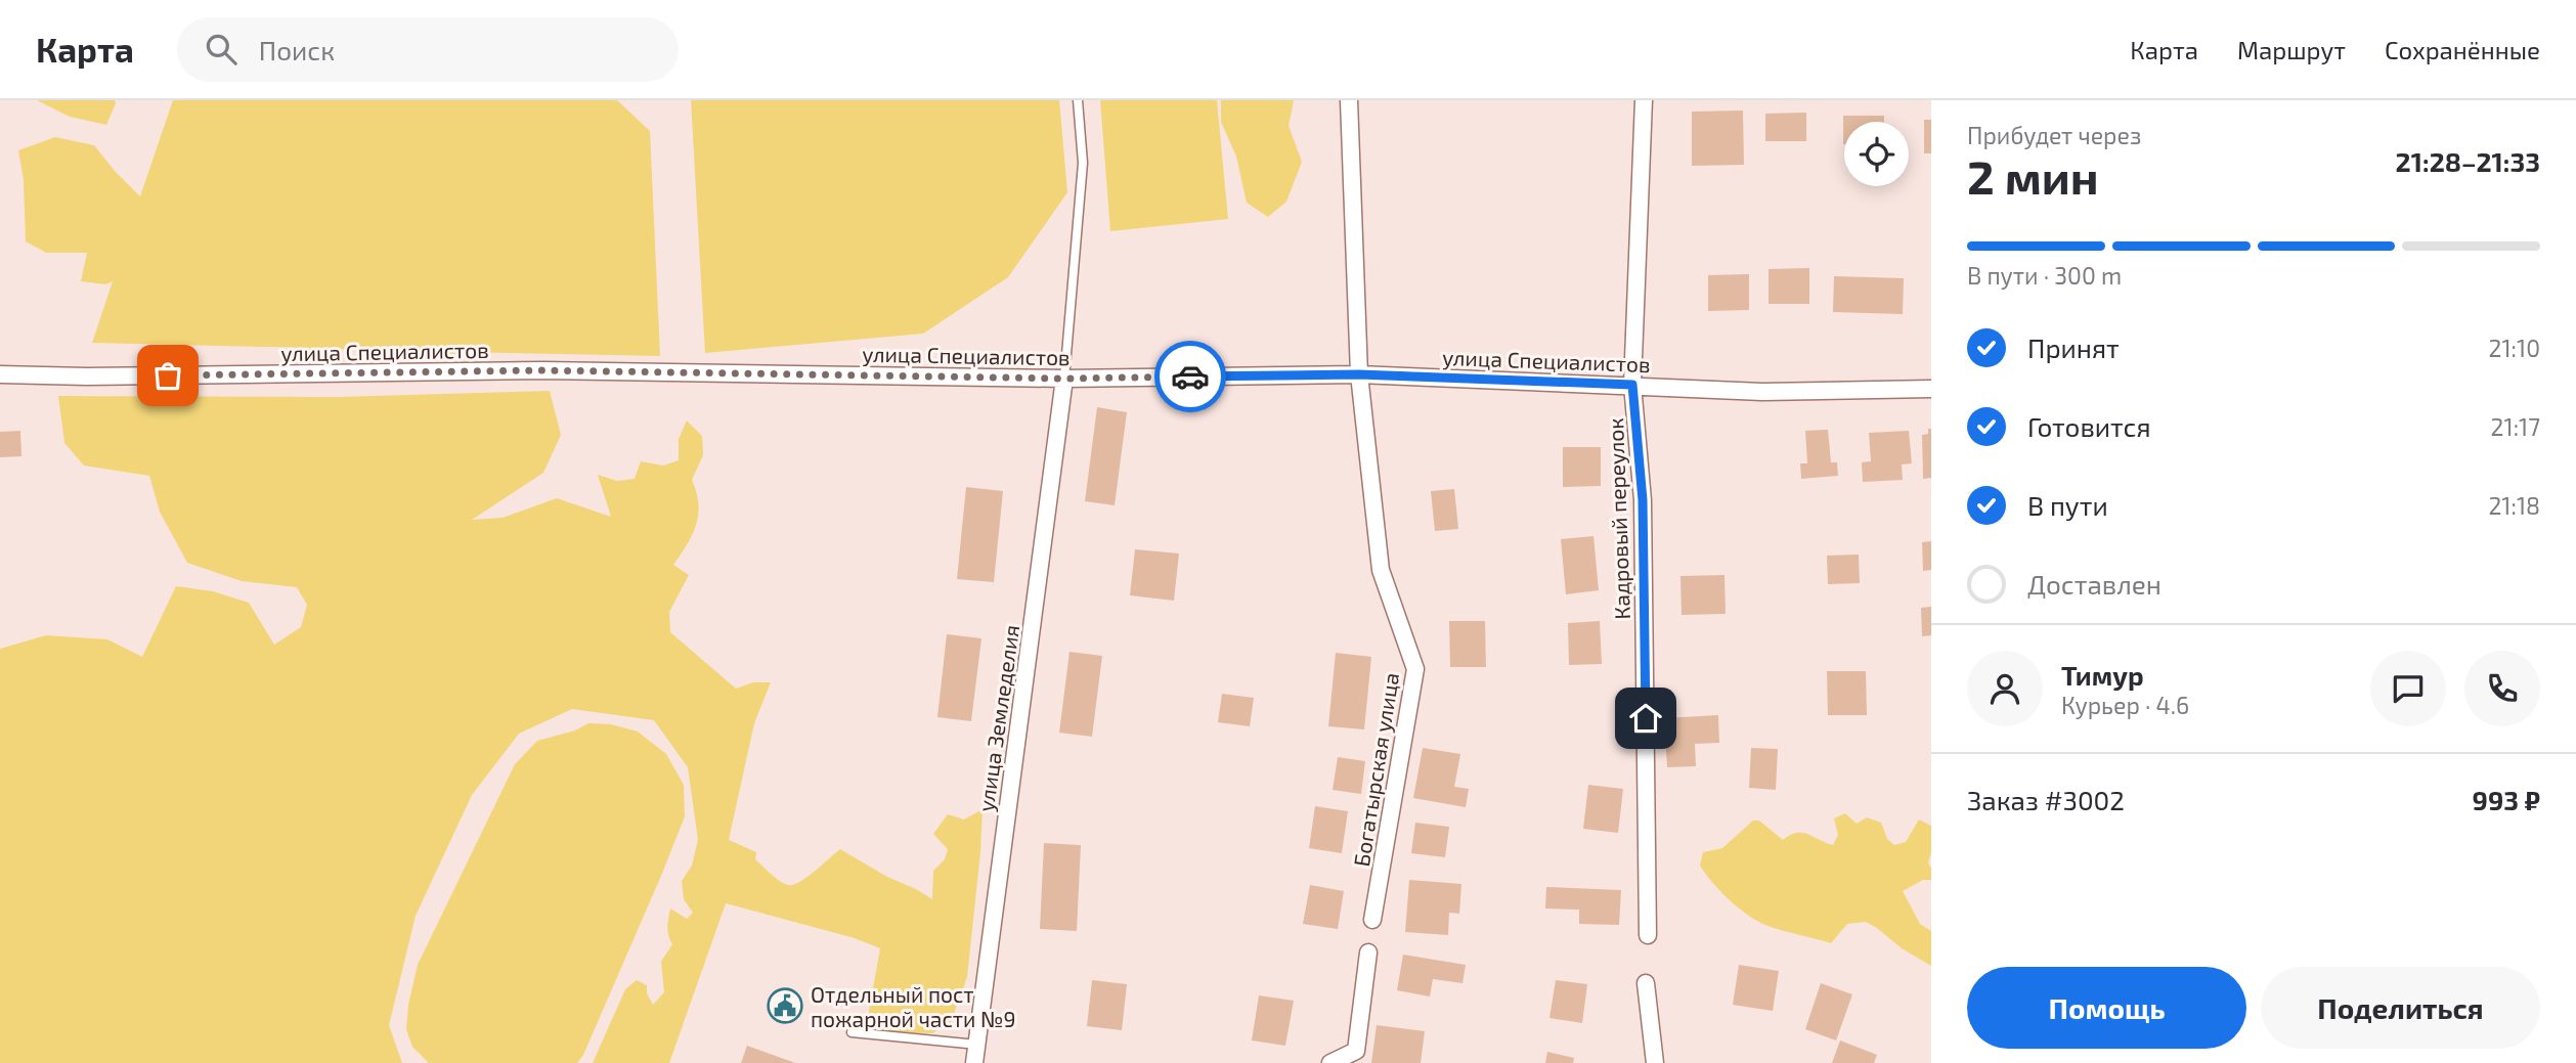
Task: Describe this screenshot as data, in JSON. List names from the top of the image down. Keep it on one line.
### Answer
{"streets":{"street":["улица Специалистов","Кадровый переулок","улица Земледелия","Богатырская улица"]},"crossings":[["улица Специалистов","Кадровый переулок"],["улица Специалистов","улица Земледелия"],["улица Специалистов","Богатырская улица"]],"places":{"public building":["Отдельный пост пожарной части №9"]},"page":{"header":"Карта","search":"Поиск","nav":["Карта","Маршрут","Сохранённые"],"heading":["2 мин","Прибудет через","21:28–21:33"],"panel":["Тимур","Курьер · 4.6","Заказ #3002","993 ₽"],"bar":"В пути · 300 m","list":[["Принят","21:10"],["Готовится","21:17"],["В пути","21:18"],"Доставлен"],"buttons":["Помощь","Поделиться"]}}
